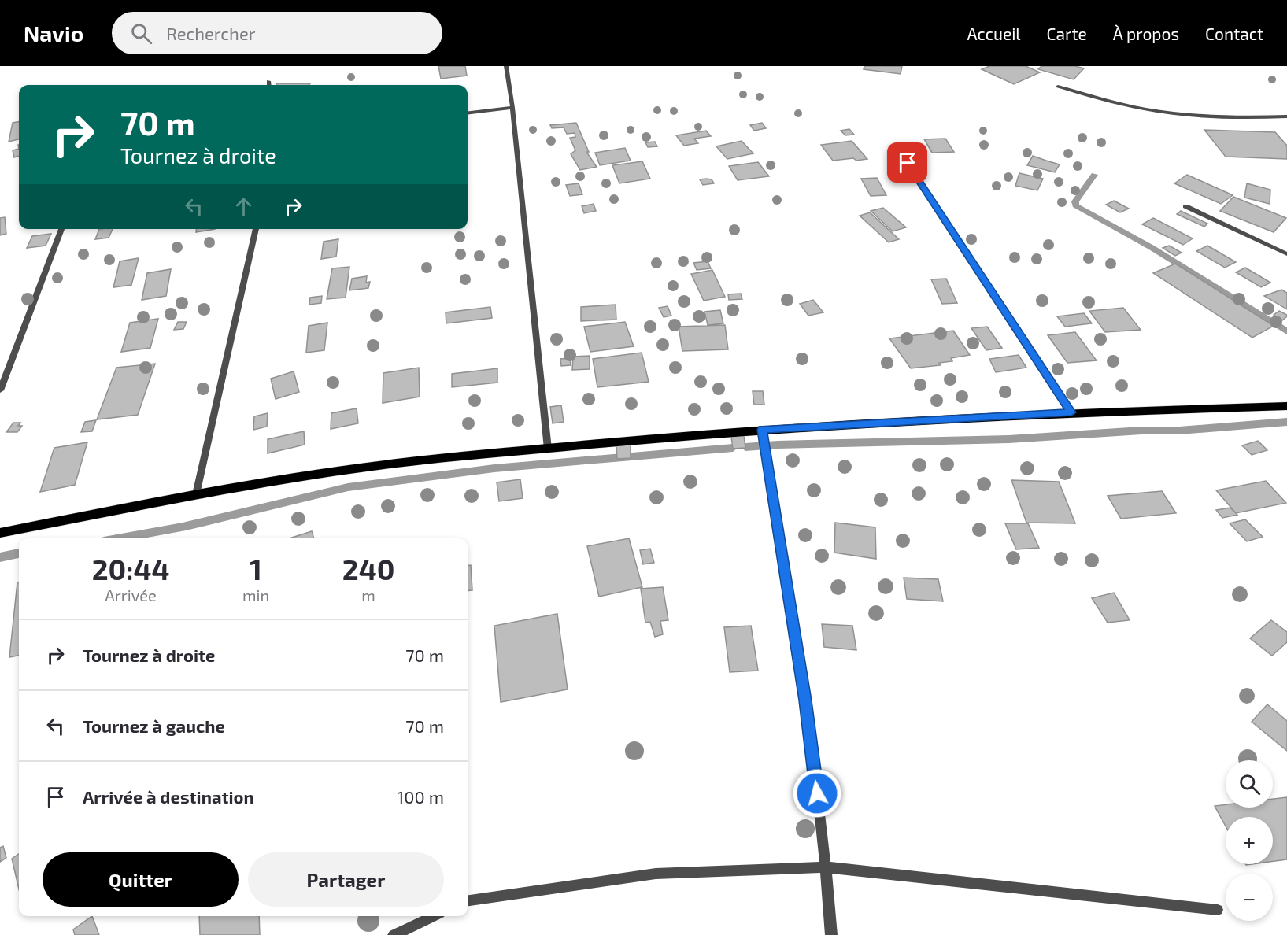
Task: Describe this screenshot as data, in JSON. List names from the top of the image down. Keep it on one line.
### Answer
{"page":{"header":"Navio","search":"Rechercher","nav":["Accueil","Carte","À propos","Contact"],"turn":["70 m","Tournez à droite"],"eta":["20:44","Arrivée","1","min","240","m"],"list":[{"name":"Tournez à droite","value":"70 m"},{"name":"Tournez à gauche","value":"70 m"},{"name":"Arrivée à destination","value":"100 m"}],"map_buttons":["+","−"],"buttons":["Quitter","Partager"]}}
